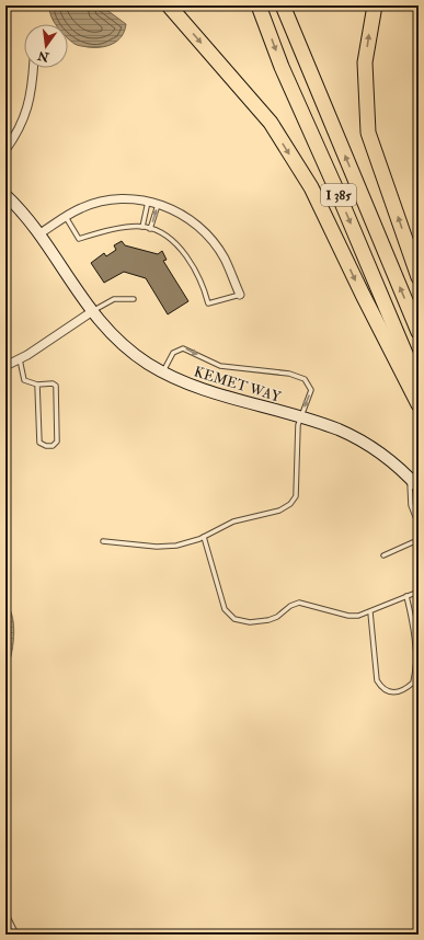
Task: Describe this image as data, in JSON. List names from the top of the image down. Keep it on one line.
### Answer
{"streets":{"highway":["I 385"],"street":["KEMET WAY"]},"north":"bottom"}
